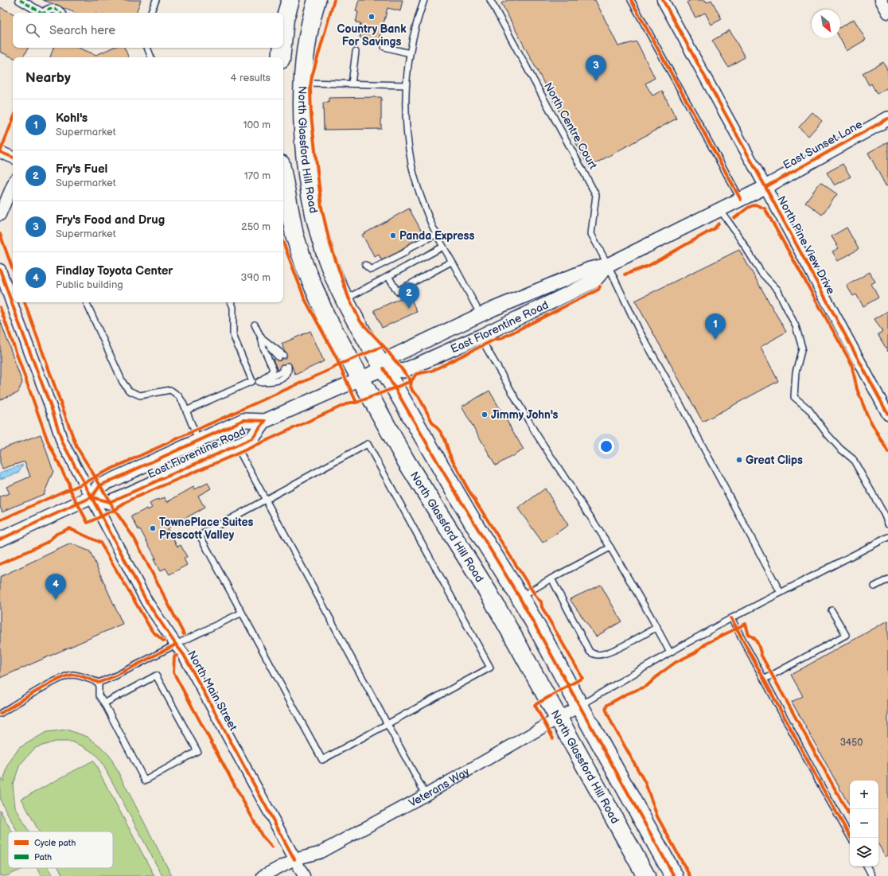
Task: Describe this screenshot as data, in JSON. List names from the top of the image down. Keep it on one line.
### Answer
{"streets":{"main road":["North Glassford Hill Road"],"street":["East Sunset Lane","North Pine View Drive","East Florentine Road","North Main Street","Veterans Way"],"lane":["North Centre Court"]},"crossings":[["North Centre Court","East Florentine Road"],["East Sunset Lane","North Pine View Drive"],["East Sunset Lane","East Florentine Road"],["North Glassford Hill Road","East Florentine Road"],["North Glassford Hill Road","Veterans Way"],["North Pine View Drive","East Florentine Road"],["East Florentine Road","North Main Street"],["North Main Street","Veterans Way"]],"places":["Country Bank For Savings","Panda Express","Jimmy John's","Great Clips","TownePlace Suites Prescott Valley"],"house_numbers":["3450"],"legend":["Cycle path","Path"],"north":"bottom right","page":{"search":"Search here","pins":["3","2","1","4"],"heading":["Nearby","4 results"],"list":[{"mark":"1","name":"Kohl's","note":"Supermarket","value":"100 m"},{"mark":"2","name":"Fry's Fuel","note":"Supermarket","value":"170 m"},{"mark":"3","name":"Fry's Food and Drug","note":"Supermarket","value":"250 m"},{"mark":"4","name":"Findlay Toyota Center","note":"Public building","value":"390 m"}],"map_buttons":["+","−"]}}
